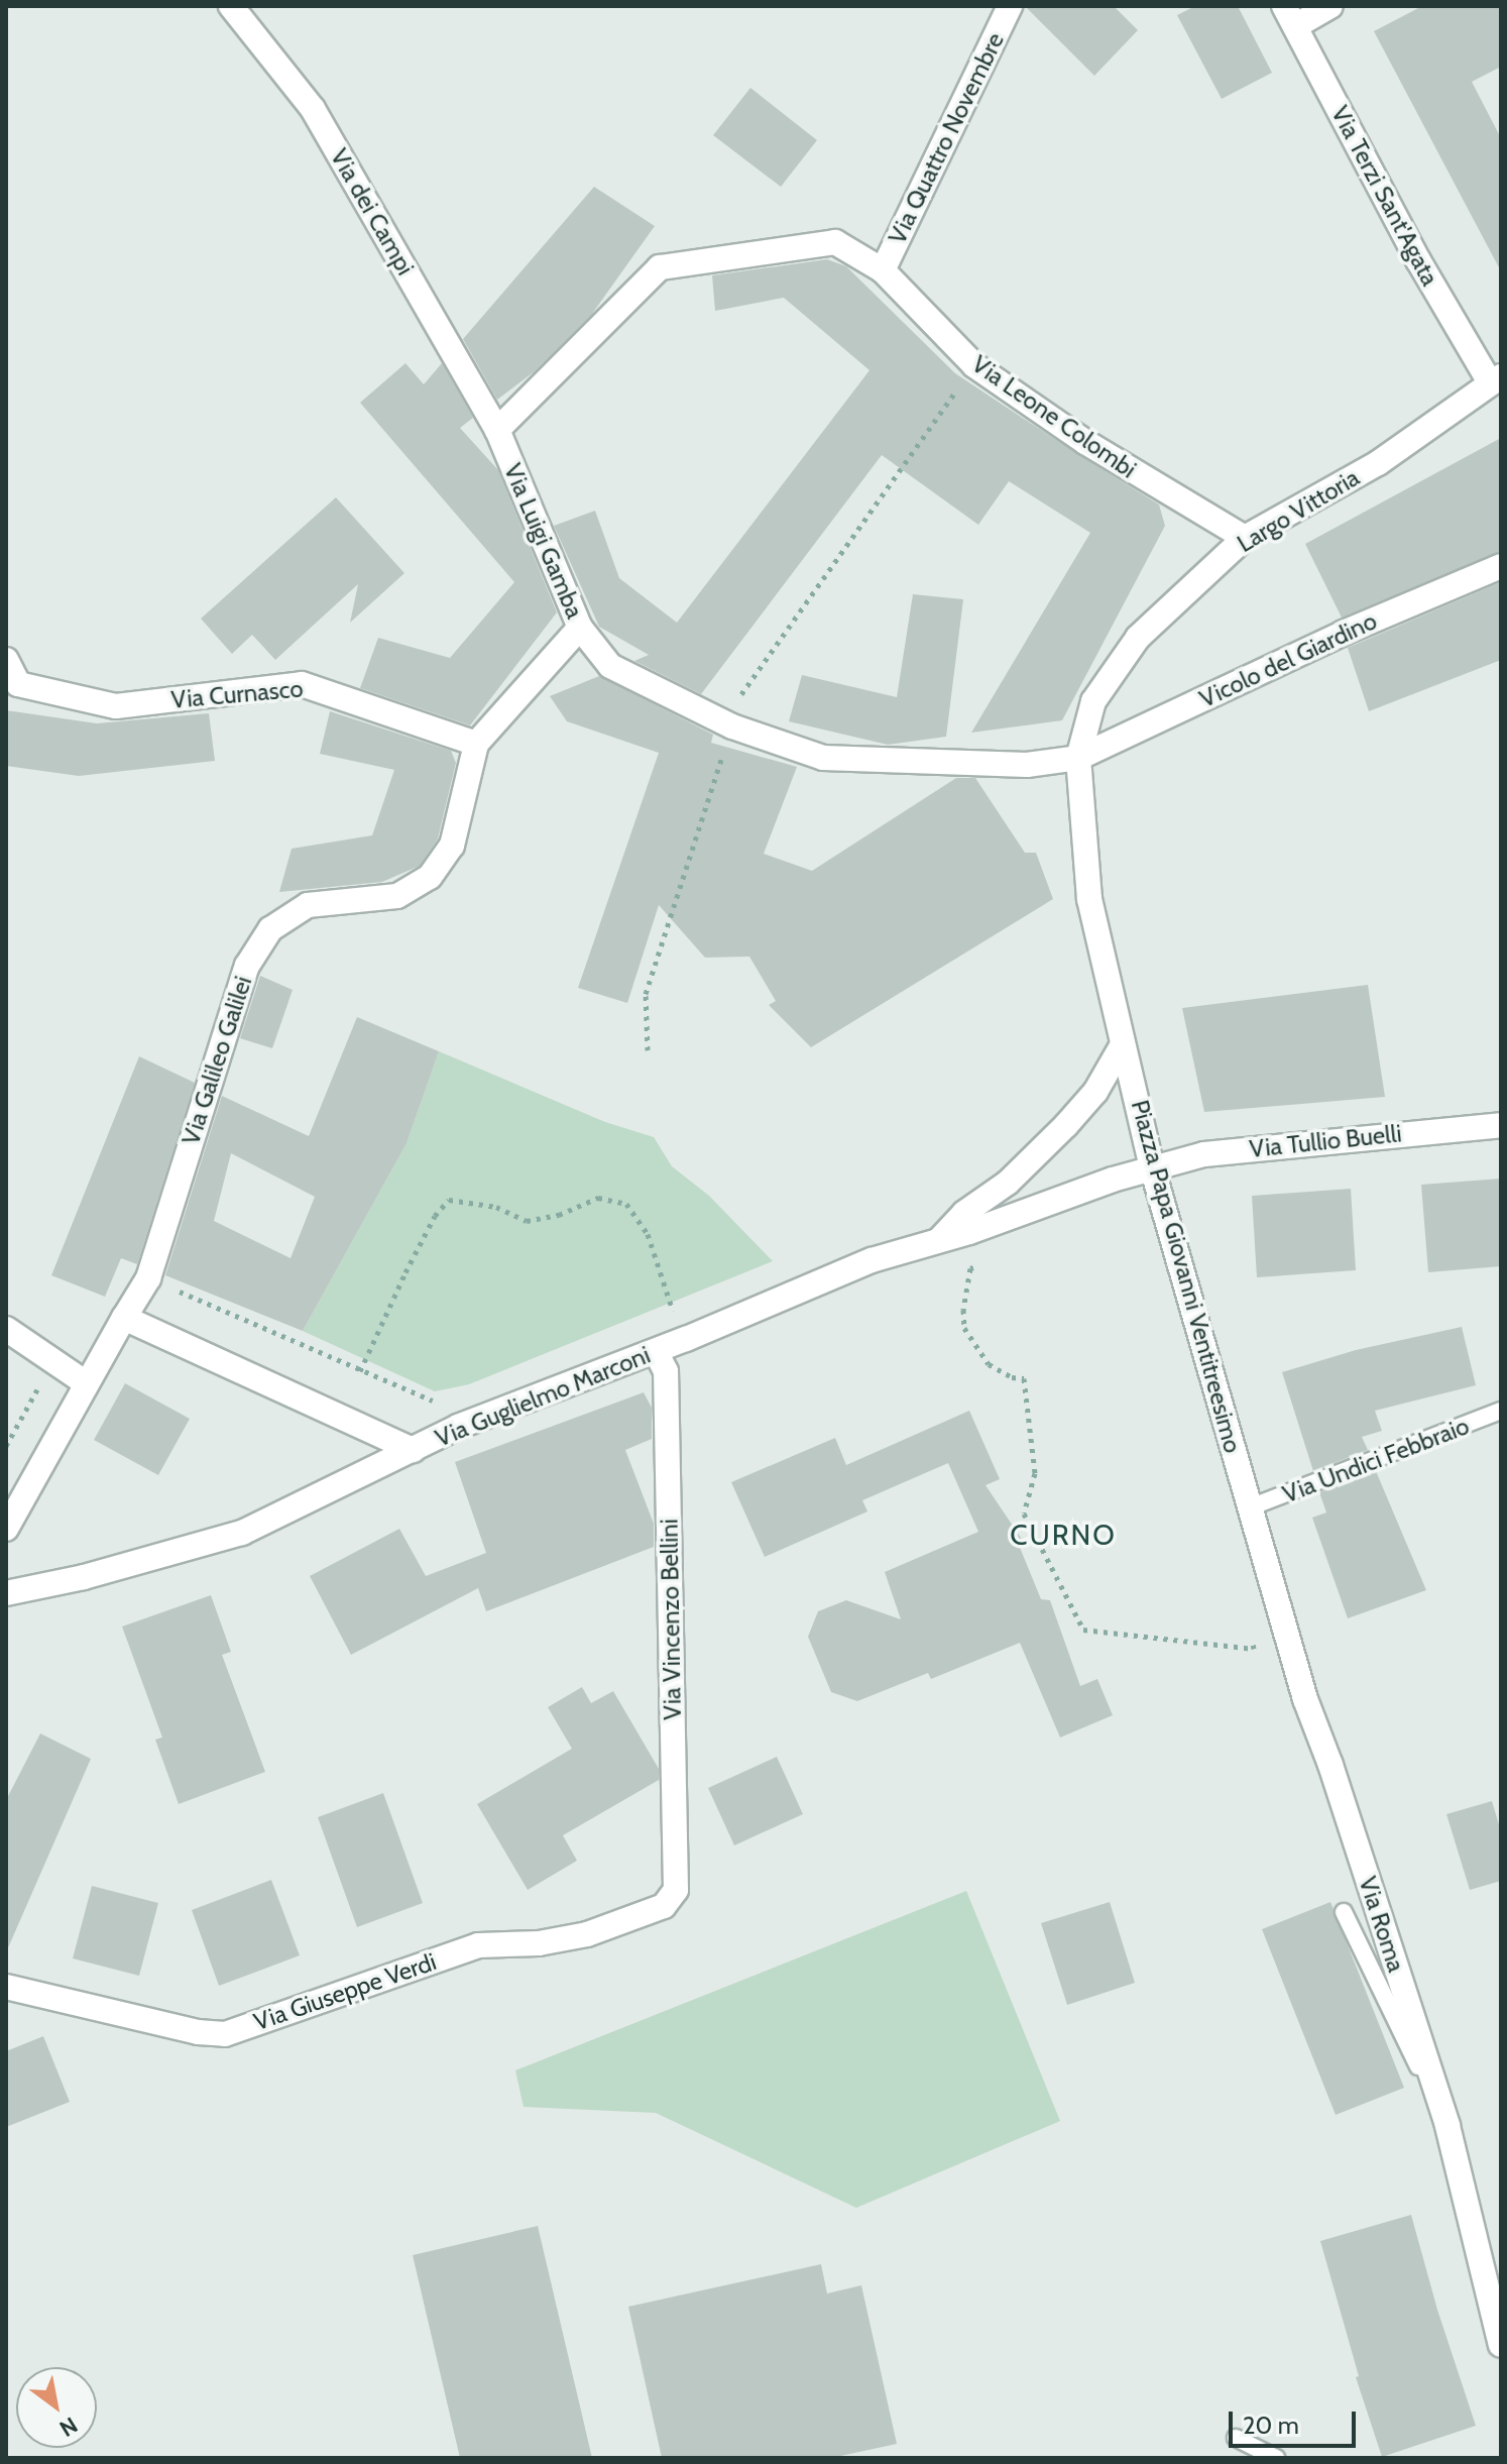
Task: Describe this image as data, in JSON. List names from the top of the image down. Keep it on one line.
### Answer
{"streets":{"street":["Via Quattro Novembre","Via Terzi Sant'Agata","Via dei Campi","Via Leone Colombi","Largo Vittoria","Via Luigi Gamba","Vicolo del Giardino","Via Curnasco","Via Galileo Galilei","Via Tullio Buelli","Piazza Papa Giovanni Ventitreesimo","Via Guglielmo Marconi","Via Vincenzo Bellini","Via Roma","Via Giuseppe Verdi"],"lane":["Via Undici Febbraio"]},"crossings":[["Via Quattro Novembre","Via Leone Colombi"],["Via Terzi Sant'Agata","Largo Vittoria"],["Via dei Campi","Via Luigi Gamba"],["Via Leone Colombi","Largo Vittoria"],["Largo Vittoria","Via Luigi Gamba"],["Largo Vittoria","Vicolo del Giardino"],["Via Luigi Gamba","Vicolo del Giardino"],["Via Luigi Gamba","Via Galileo Galilei"],["Via Curnasco","Via Galileo Galilei"],["Via Tullio Buelli","Piazza Papa Giovanni Ventitreesimo"],["Via Tullio Buelli","Via Guglielmo Marconi"],["Piazza Papa Giovanni Ventitreesimo","Via Guglielmo Marconi"],["Piazza Papa Giovanni Ventitreesimo","Via Undici Febbraio"],["Piazza Papa Giovanni Ventitreesimo","Via Roma"],["Via Guglielmo Marconi","Via Vincenzo Bellini"],["Via Undici Febbraio","Via Roma"],["Via Vincenzo Bellini","Via Giuseppe Verdi"]],"districts":["CURNO"],"scale_bar":"20 m","north":"bottom right"}
